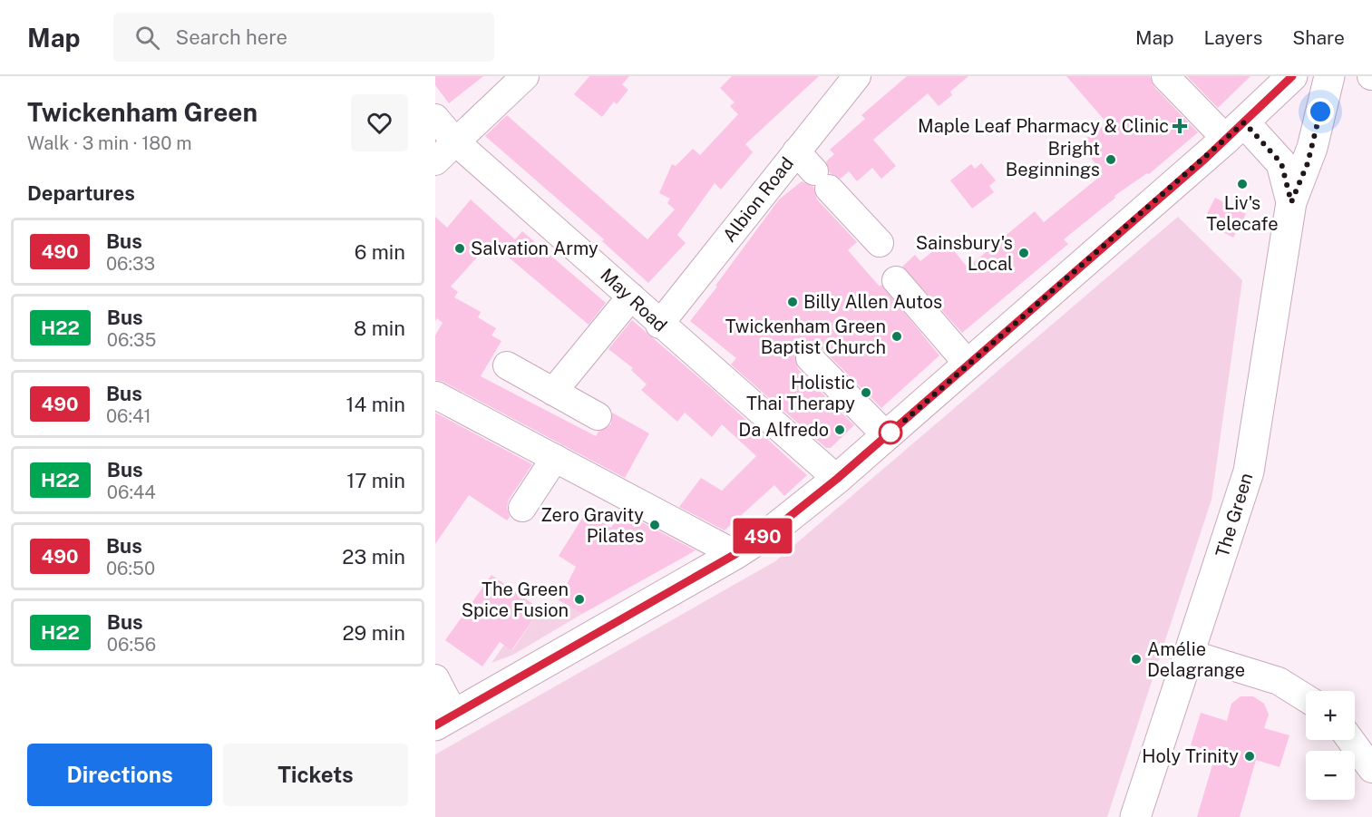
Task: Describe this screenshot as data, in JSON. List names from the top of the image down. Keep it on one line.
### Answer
{"streets":{"main road":["The Green"],"street":["Albion Road","May Road"]},"crossings":[["Albion Road","May Road"]],"places":{"health":["Maple Leaf Pharmacy & Clinic"],"other":["Bright Beginnings","Liv's Telecafe","Salvation Army","Sainsbury's Local","Billy Allen Autos","Twickenham Green Baptist Church","Holistic Thai Therapy","Da Alfredo","Zero Gravity Pilates","The Green Spice Fusion","Amélie Delagrange","Holy Trinity"]},"lines":["bus line 490"],"page":{"header":"Map","search":"Search here","nav":["Map","Layers","Share"],"heading":[["Twickenham Green","Walk · 3 min · 180 m"],"Departures"],"on_map":"490","list":[{"mark":"490","name":"Bus","note":"06:33","value":"6 min"},{"mark":"H22","name":"Bus","note":"06:35","value":"8 min"},{"mark":"490","name":"Bus","note":"06:41","value":"14 min"},{"mark":"H22","name":"Bus","note":"06:44","value":"17 min"},{"mark":"490","name":"Bus","note":"06:50","value":"23 min"},{"mark":"H22","name":"Bus","note":"06:56","value":"29 min"}],"map_buttons":["+","−"],"buttons":["Directions","Tickets"]}}
